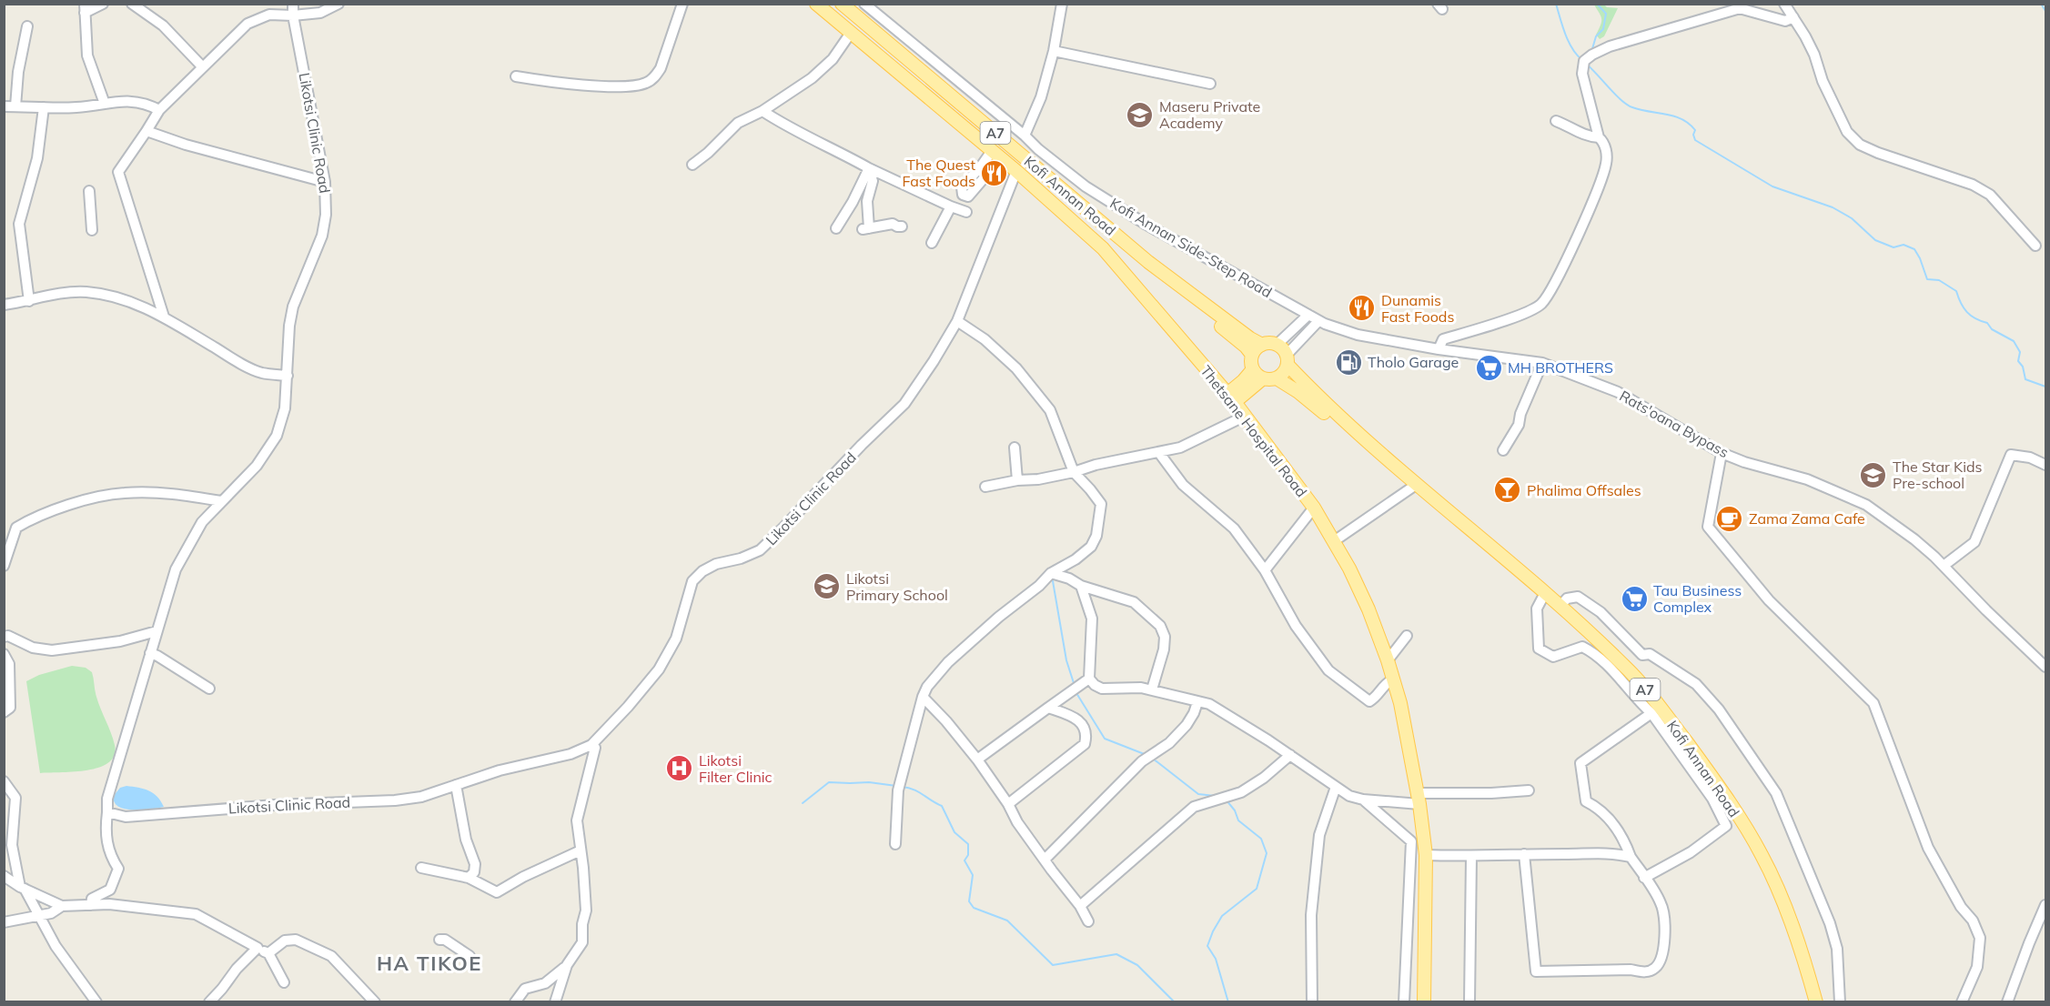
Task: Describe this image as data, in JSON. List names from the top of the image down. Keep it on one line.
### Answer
{"streets":{"main road":["A7","Kofi Annan Road","Thetsane Hospital Road"],"street":["Likotsi Clinic Road","Kofi Annan Side-Step Road","Rats'oana Bypass"]},"crossings":[["Likotsi Clinic Road","Thetsane Hospital Road"],["A7","Kofi Annan Road"],["Kofi Annan Side-Step Road","Rats'oana Bypass"]],"districts":["HA TIKOE"],"places":{"school or university":["Maseru Private Academy","The Star Kids Pre-school","Likotsi Primary School"],"restaurant":["The Quest Fast Foods","Dunamis Fast Foods"],"fuel station":["Tholo Garage"],"supermarket":["MH BROTHERS","Tau Business Complex"],"bar":["Phalima Offsales"],"cafe":["Zama Zama Cafe"],"hospital":["Likotsi Filter Clinic"]}}
